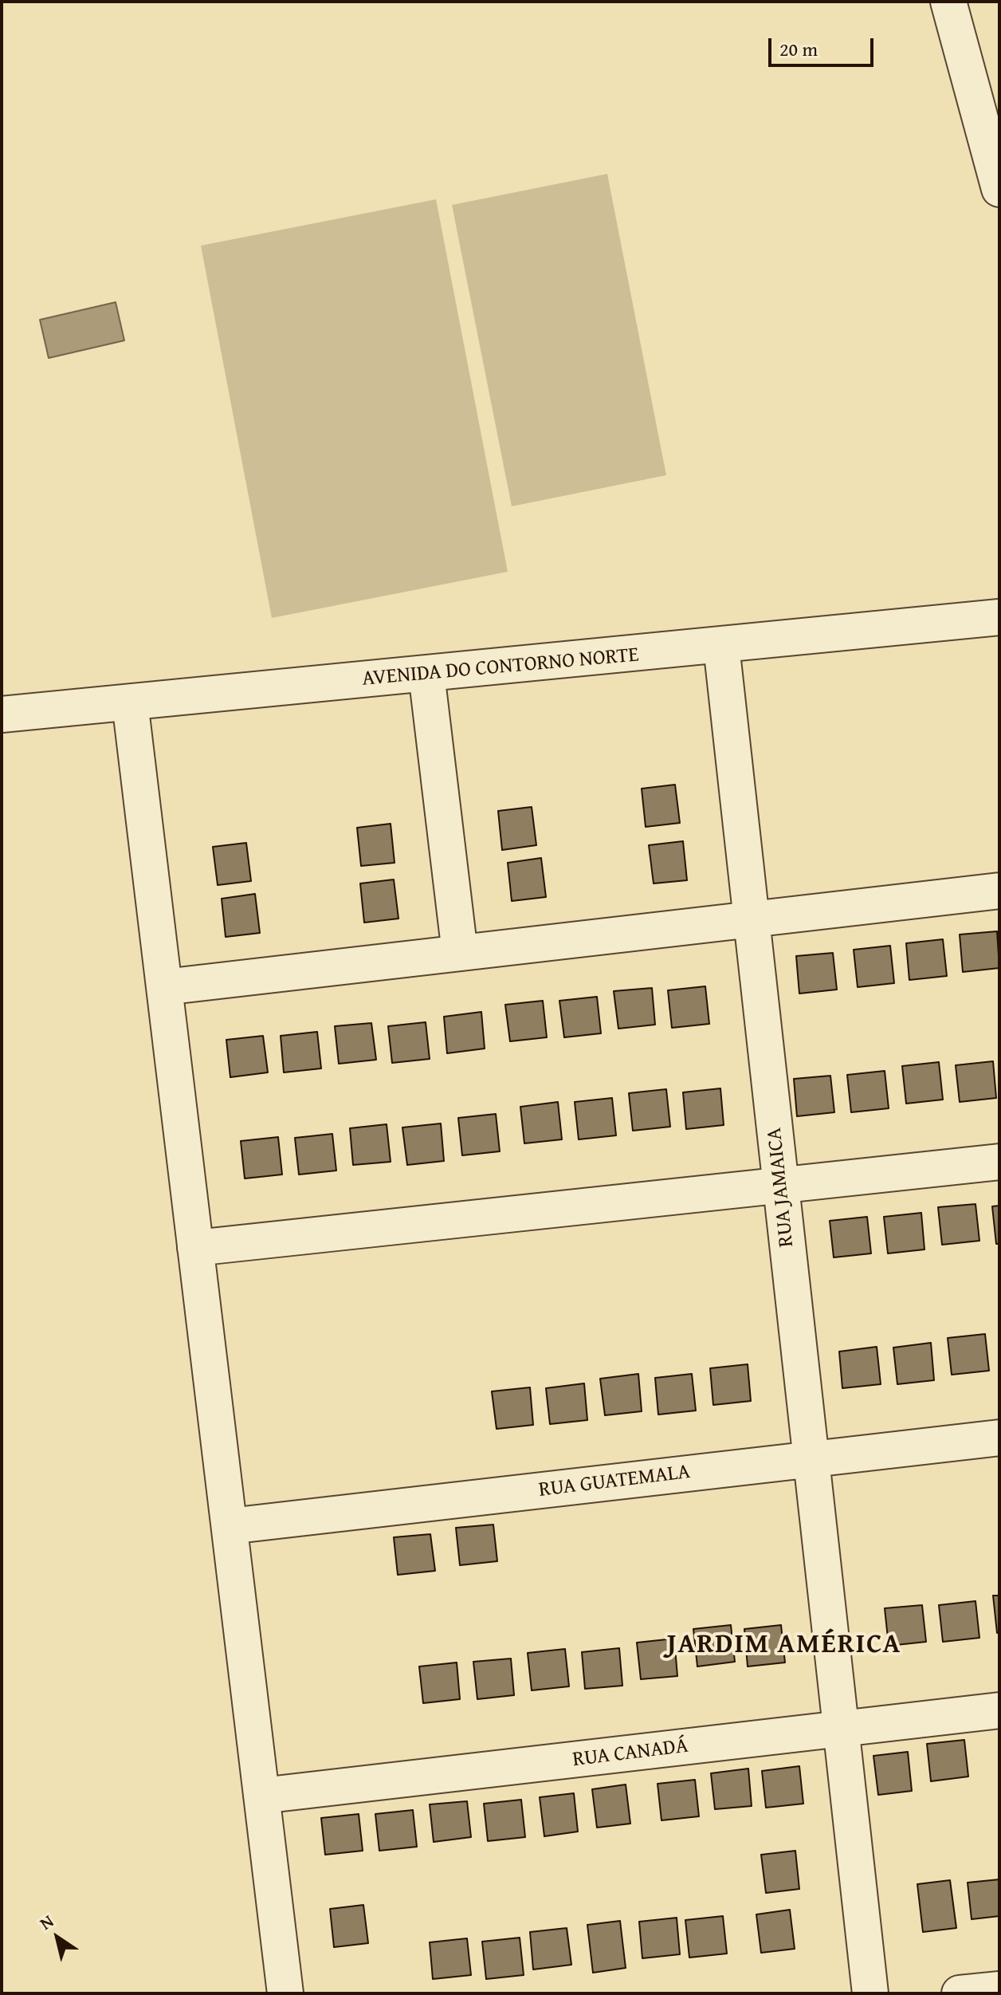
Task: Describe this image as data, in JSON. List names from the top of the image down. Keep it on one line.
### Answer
{"streets":{"street":["AVENIDA DO CONTORNO NORTE","RUA JAMAICA","RUA GUATEMALA","RUA CANADÁ"]},"crossings":[["AVENIDA DO CONTORNO NORTE","RUA JAMAICA"],["RUA JAMAICA","RUA GUATEMALA"],["RUA JAMAICA","RUA CANADÁ"]],"districts":["JARDIM AMÉRICA"],"scale_bar":"20 m","north":"top left"}
